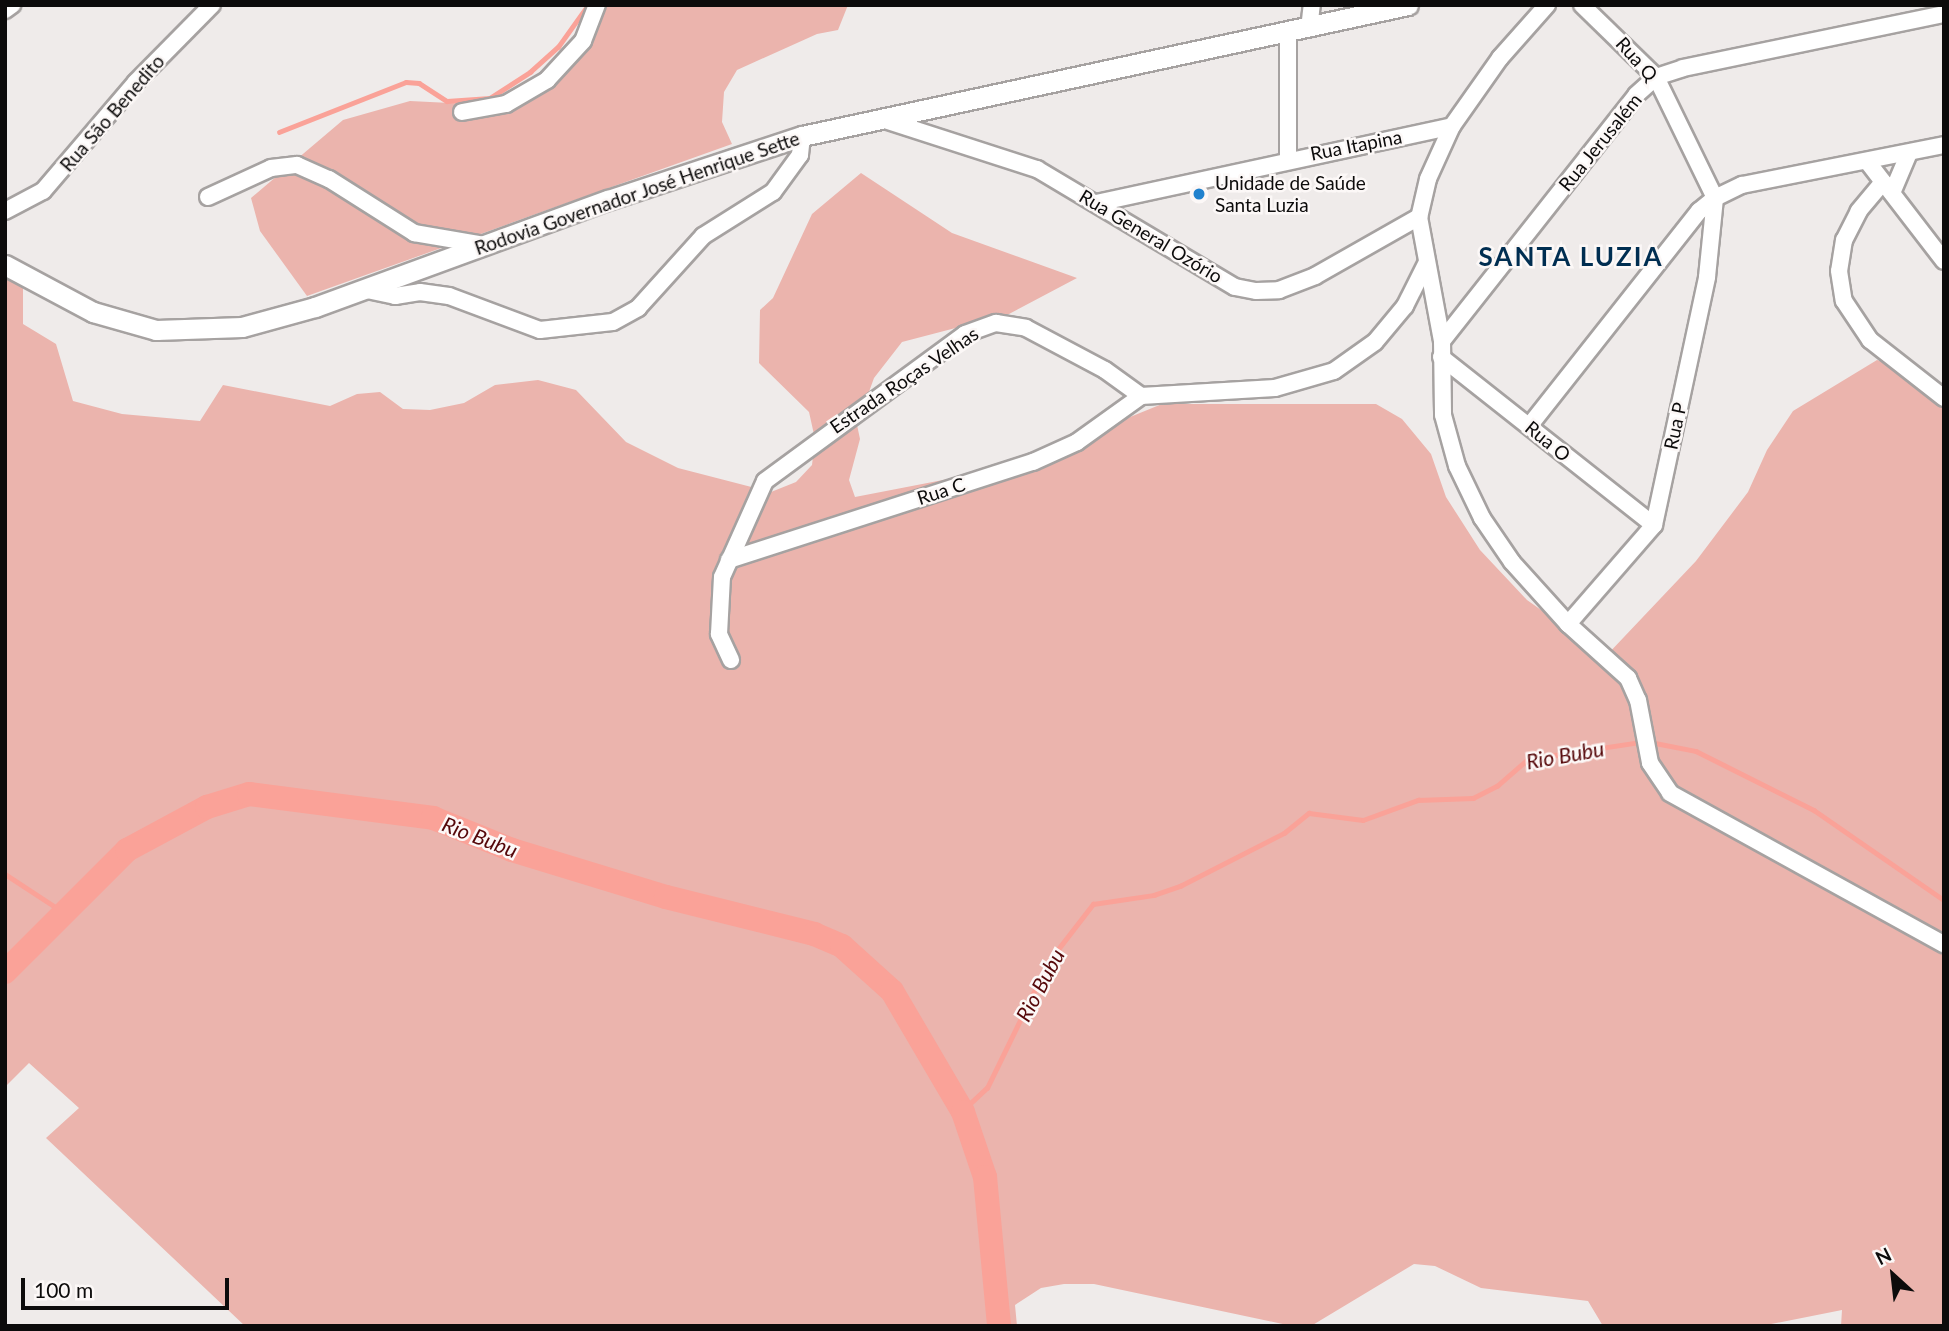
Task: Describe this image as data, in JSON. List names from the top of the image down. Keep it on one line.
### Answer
{"streets":{"main road":["Rodovia Governador José Henrique Sette"],"street":["Rua Q","Rua São Benedito","Rua Jerusalém","Rua Itapina","Rua General Ozório","Estrada Roças Velhas","Rua P","Rua O","Rua C"]},"crossings":[["Rua Q","Rua Jerusalém"],["Rua Q","Rua P"],["Rua Jerusalém","Rua O"],["Rua Itapina","Rua General Ozório"],["Rodovia Governador José Henrique Sette","Rua General Ozório"],["Estrada Roças Velhas","Rua C"],["Rua P","Rua O"]],"districts":["SANTA LUZIA"],"water":["Rio Bubu"],"places":["Unidade de Saúde Santa Luzia"],"scale_bar":"100 m","north":"top left"}
